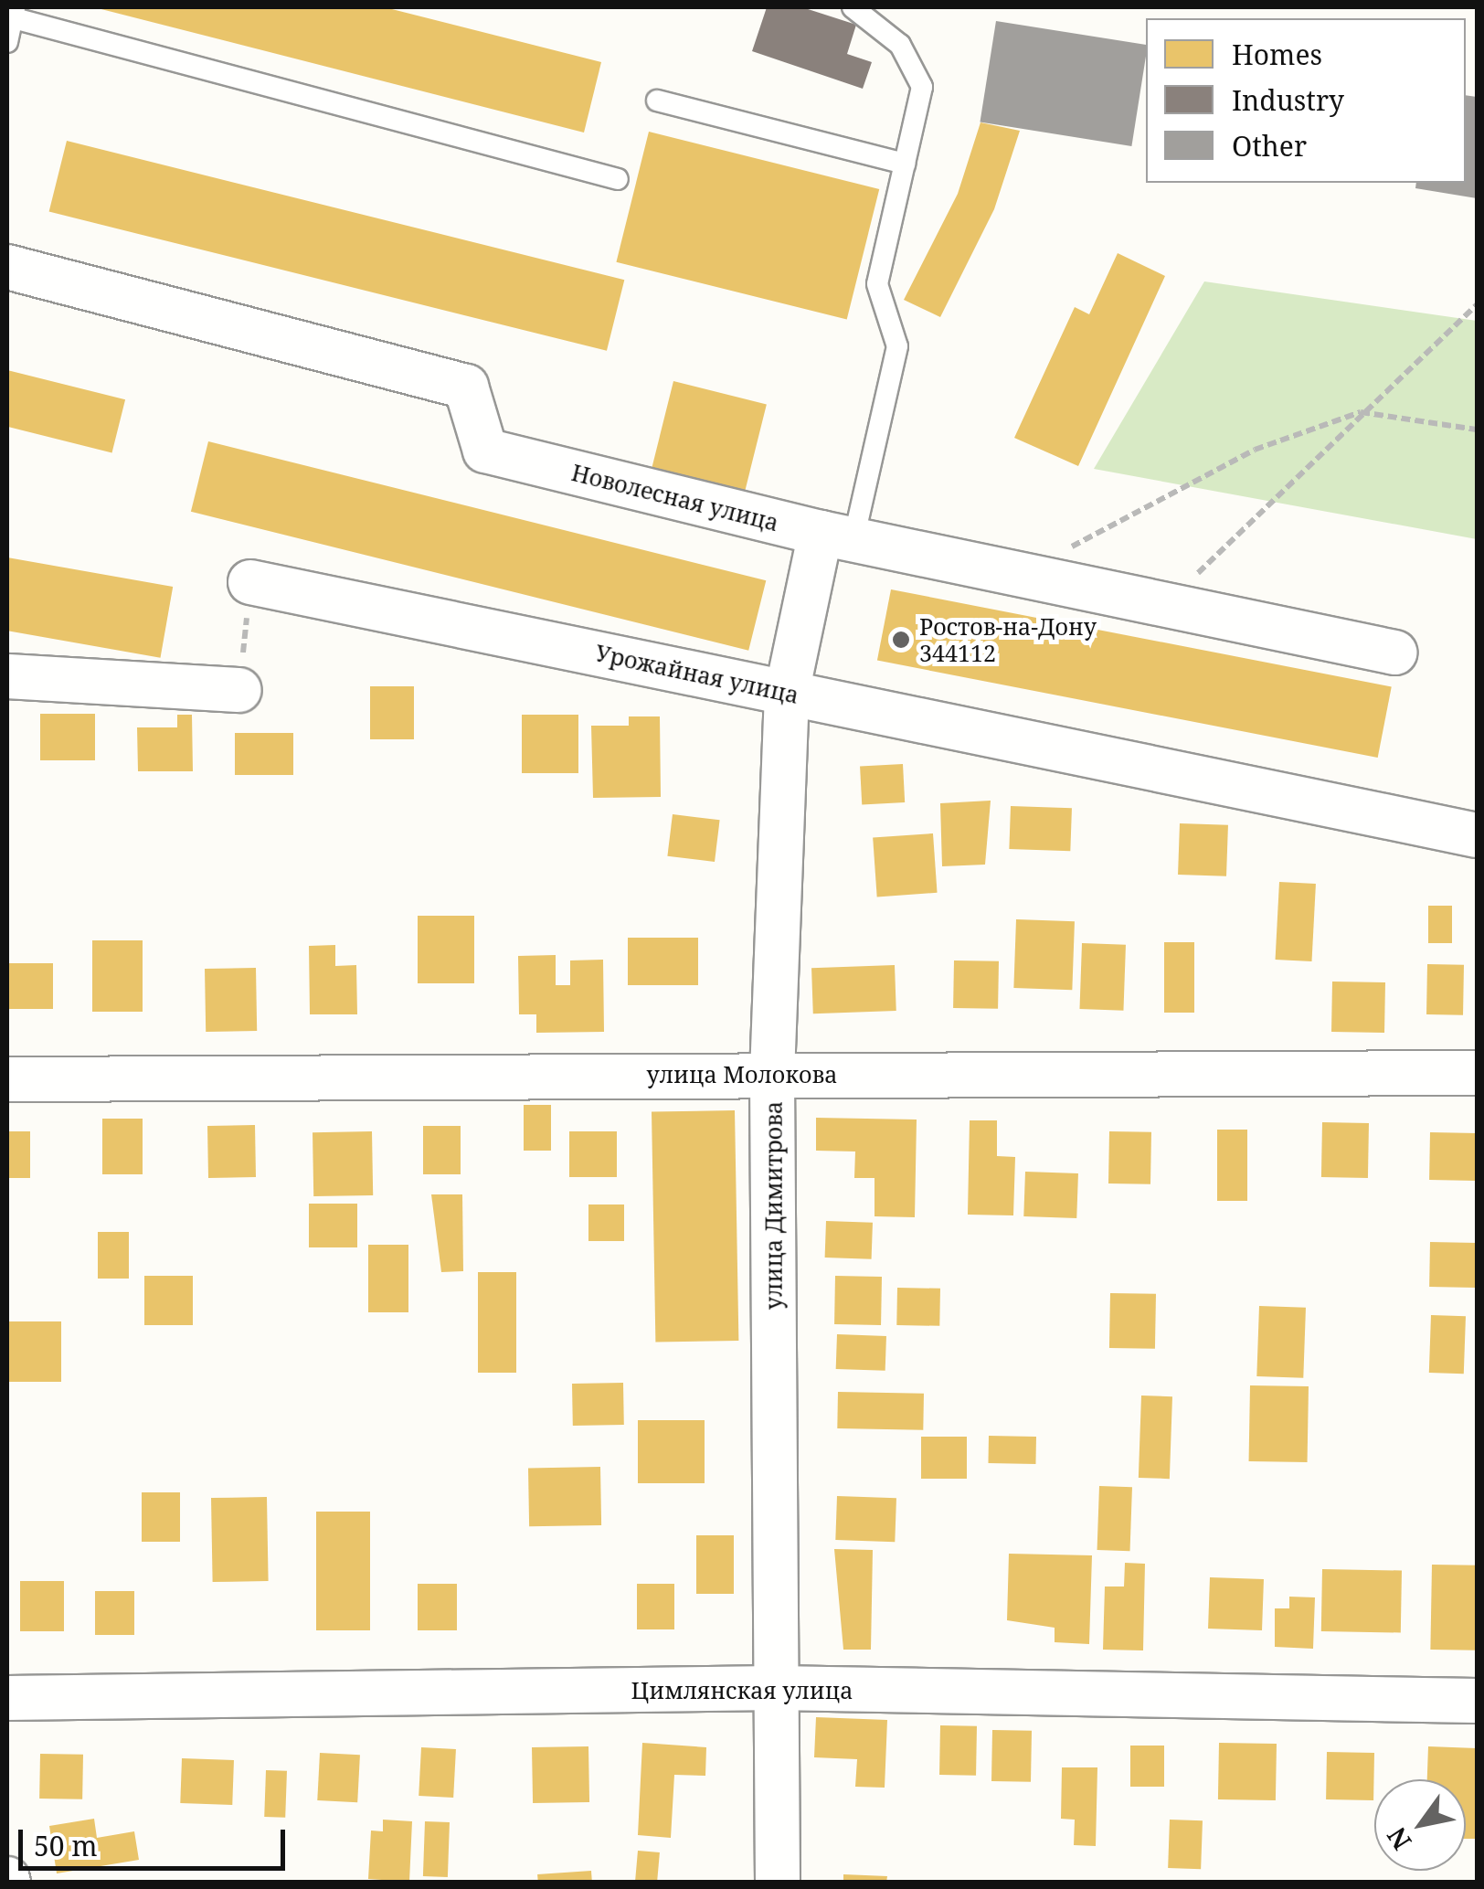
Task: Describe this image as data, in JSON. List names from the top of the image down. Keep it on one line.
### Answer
{"streets":{"street":["Новолесная улица","Урожайная улица","улица Молокова","улица Димитрова","Цимлянская улица"]},"crossings":[["Новолесная улица","улица Димитрова"],["Урожайная улица","улица Димитрова"],["улица Молокова","улица Димитрова"],["улица Димитрова","Цимлянская улица"]],"places":["Ростов-на-Дону 344112"],"legend":["Homes","Industry","Other"],"scale_bar":"50 m","north":"bottom left"}
